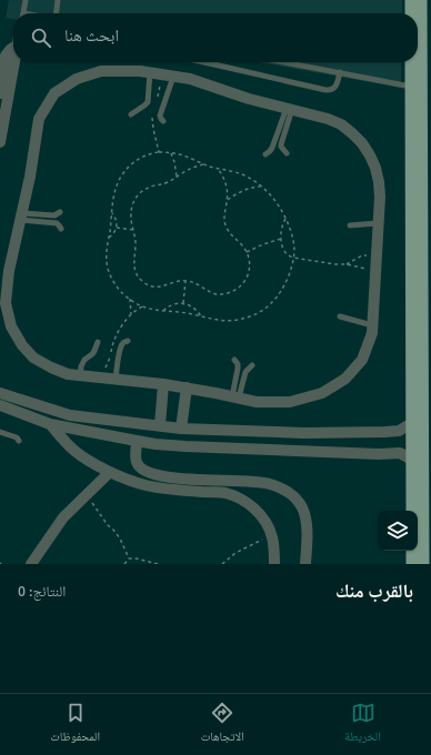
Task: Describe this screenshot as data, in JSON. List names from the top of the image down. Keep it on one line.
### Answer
{"page":{"search":"ابحث هنا","heading":["بالقرب منك","النتائج: 0"],"nav":["الخريطة","الاتجاهات","المحفوظات"]}}
